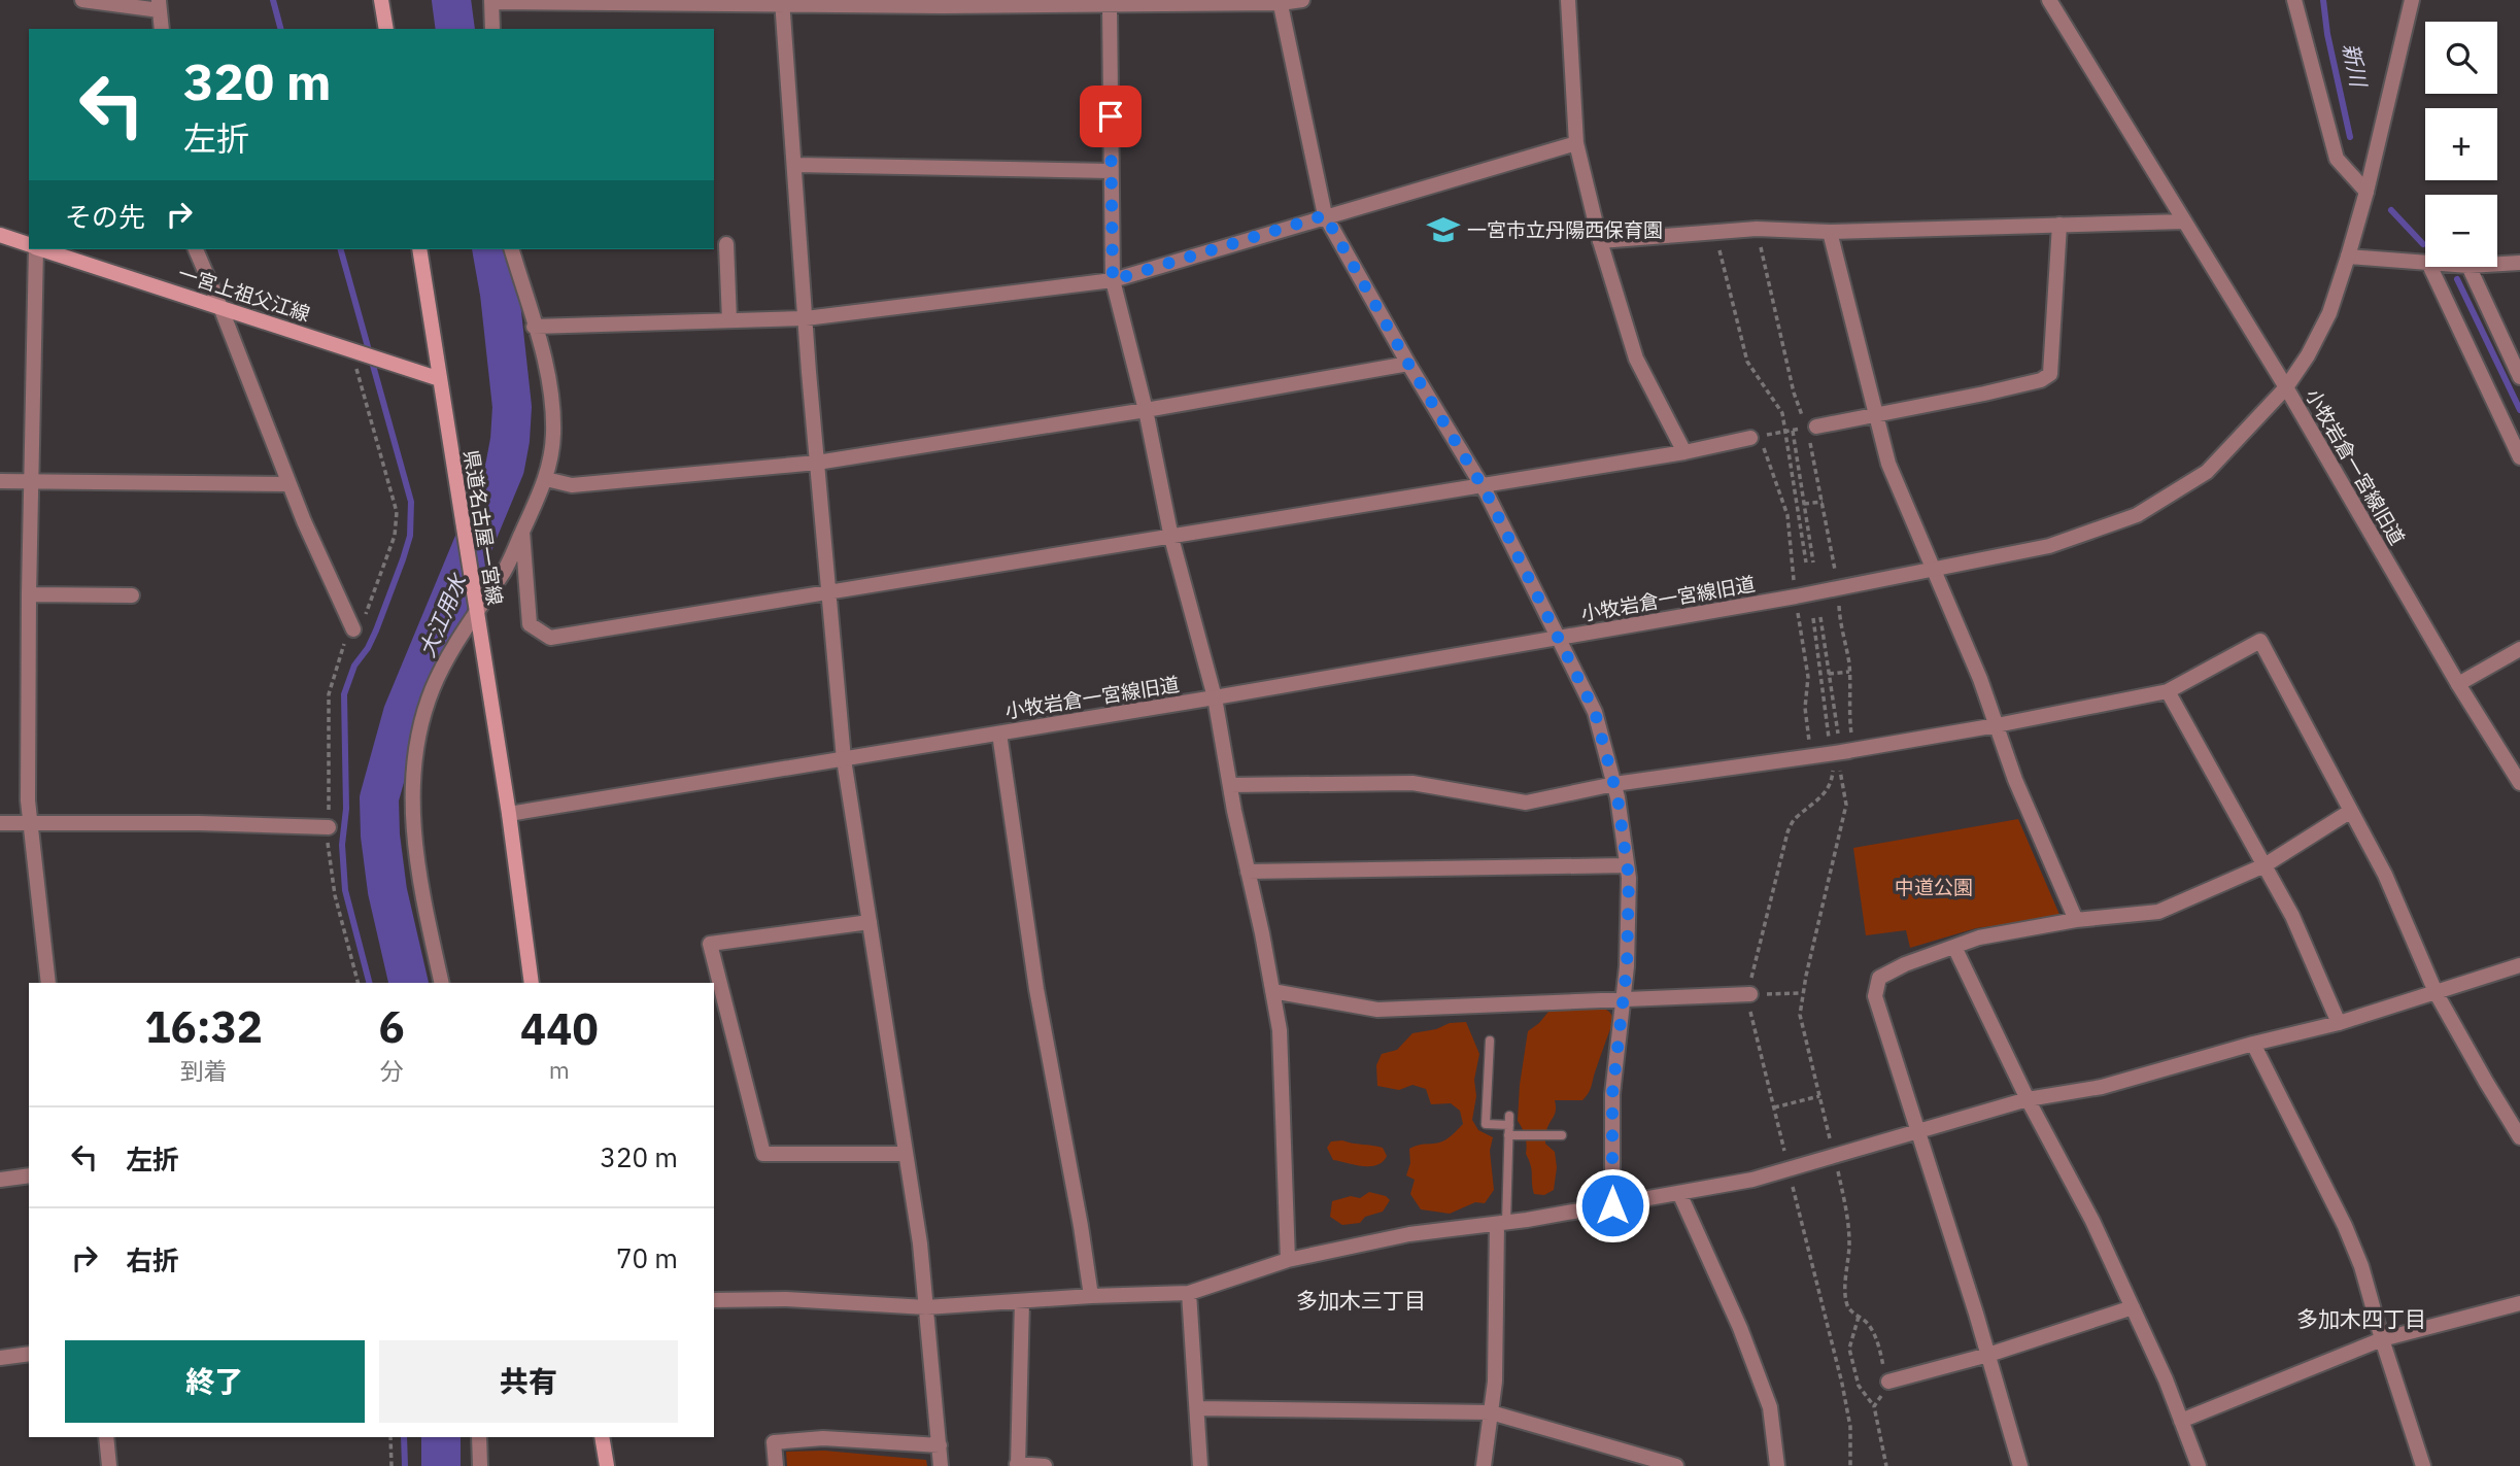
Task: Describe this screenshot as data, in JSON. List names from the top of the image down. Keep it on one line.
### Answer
{"streets":{"main road":["一宮上祖父江線","県道名古屋一宮線"],"street":["小牧岩倉一宮線旧道"]},"crossings":[["一宮上祖父江線","県道名古屋一宮線"],["小牧岩倉一宮線旧道","県道名古屋一宮線"]],"districts":["多加木三丁目","多加木四丁目"],"water":["新川","大江用水"],"parks":["中道公園"],"places":{"school or university":["一宮市立丹陽西保育園"]},"page":{"map_buttons":["+","−"],"turn":["320 m","左折"],"then":"その先","eta":["16:32","到着","6","分","440","m"],"list":[{"name":"左折","value":"320 m"},{"name":"右折","value":"70 m"}],"buttons":["終了","共有"]}}
